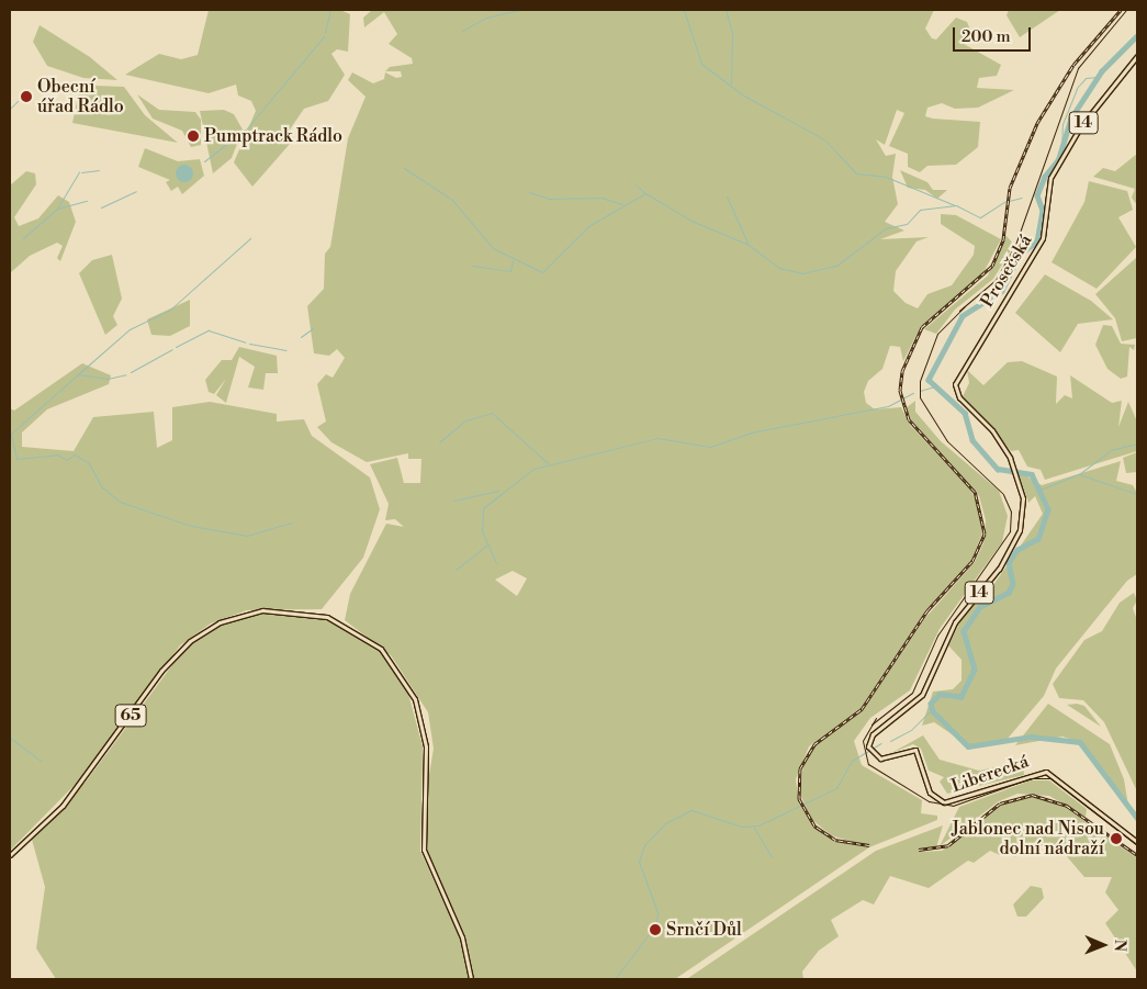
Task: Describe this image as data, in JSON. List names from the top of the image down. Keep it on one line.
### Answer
{"streets":{"main road":["14","Prosečská","65","Liberecká"]},"crossings":[["Prosečská","Liberecká"]],"places":["Obecní úřad Rádlo","Pumptrack Rádlo","Jablonec nad Nisou dolní nádraží","Srnčí Důl"],"scale_bar":"200 m","north":"right"}
